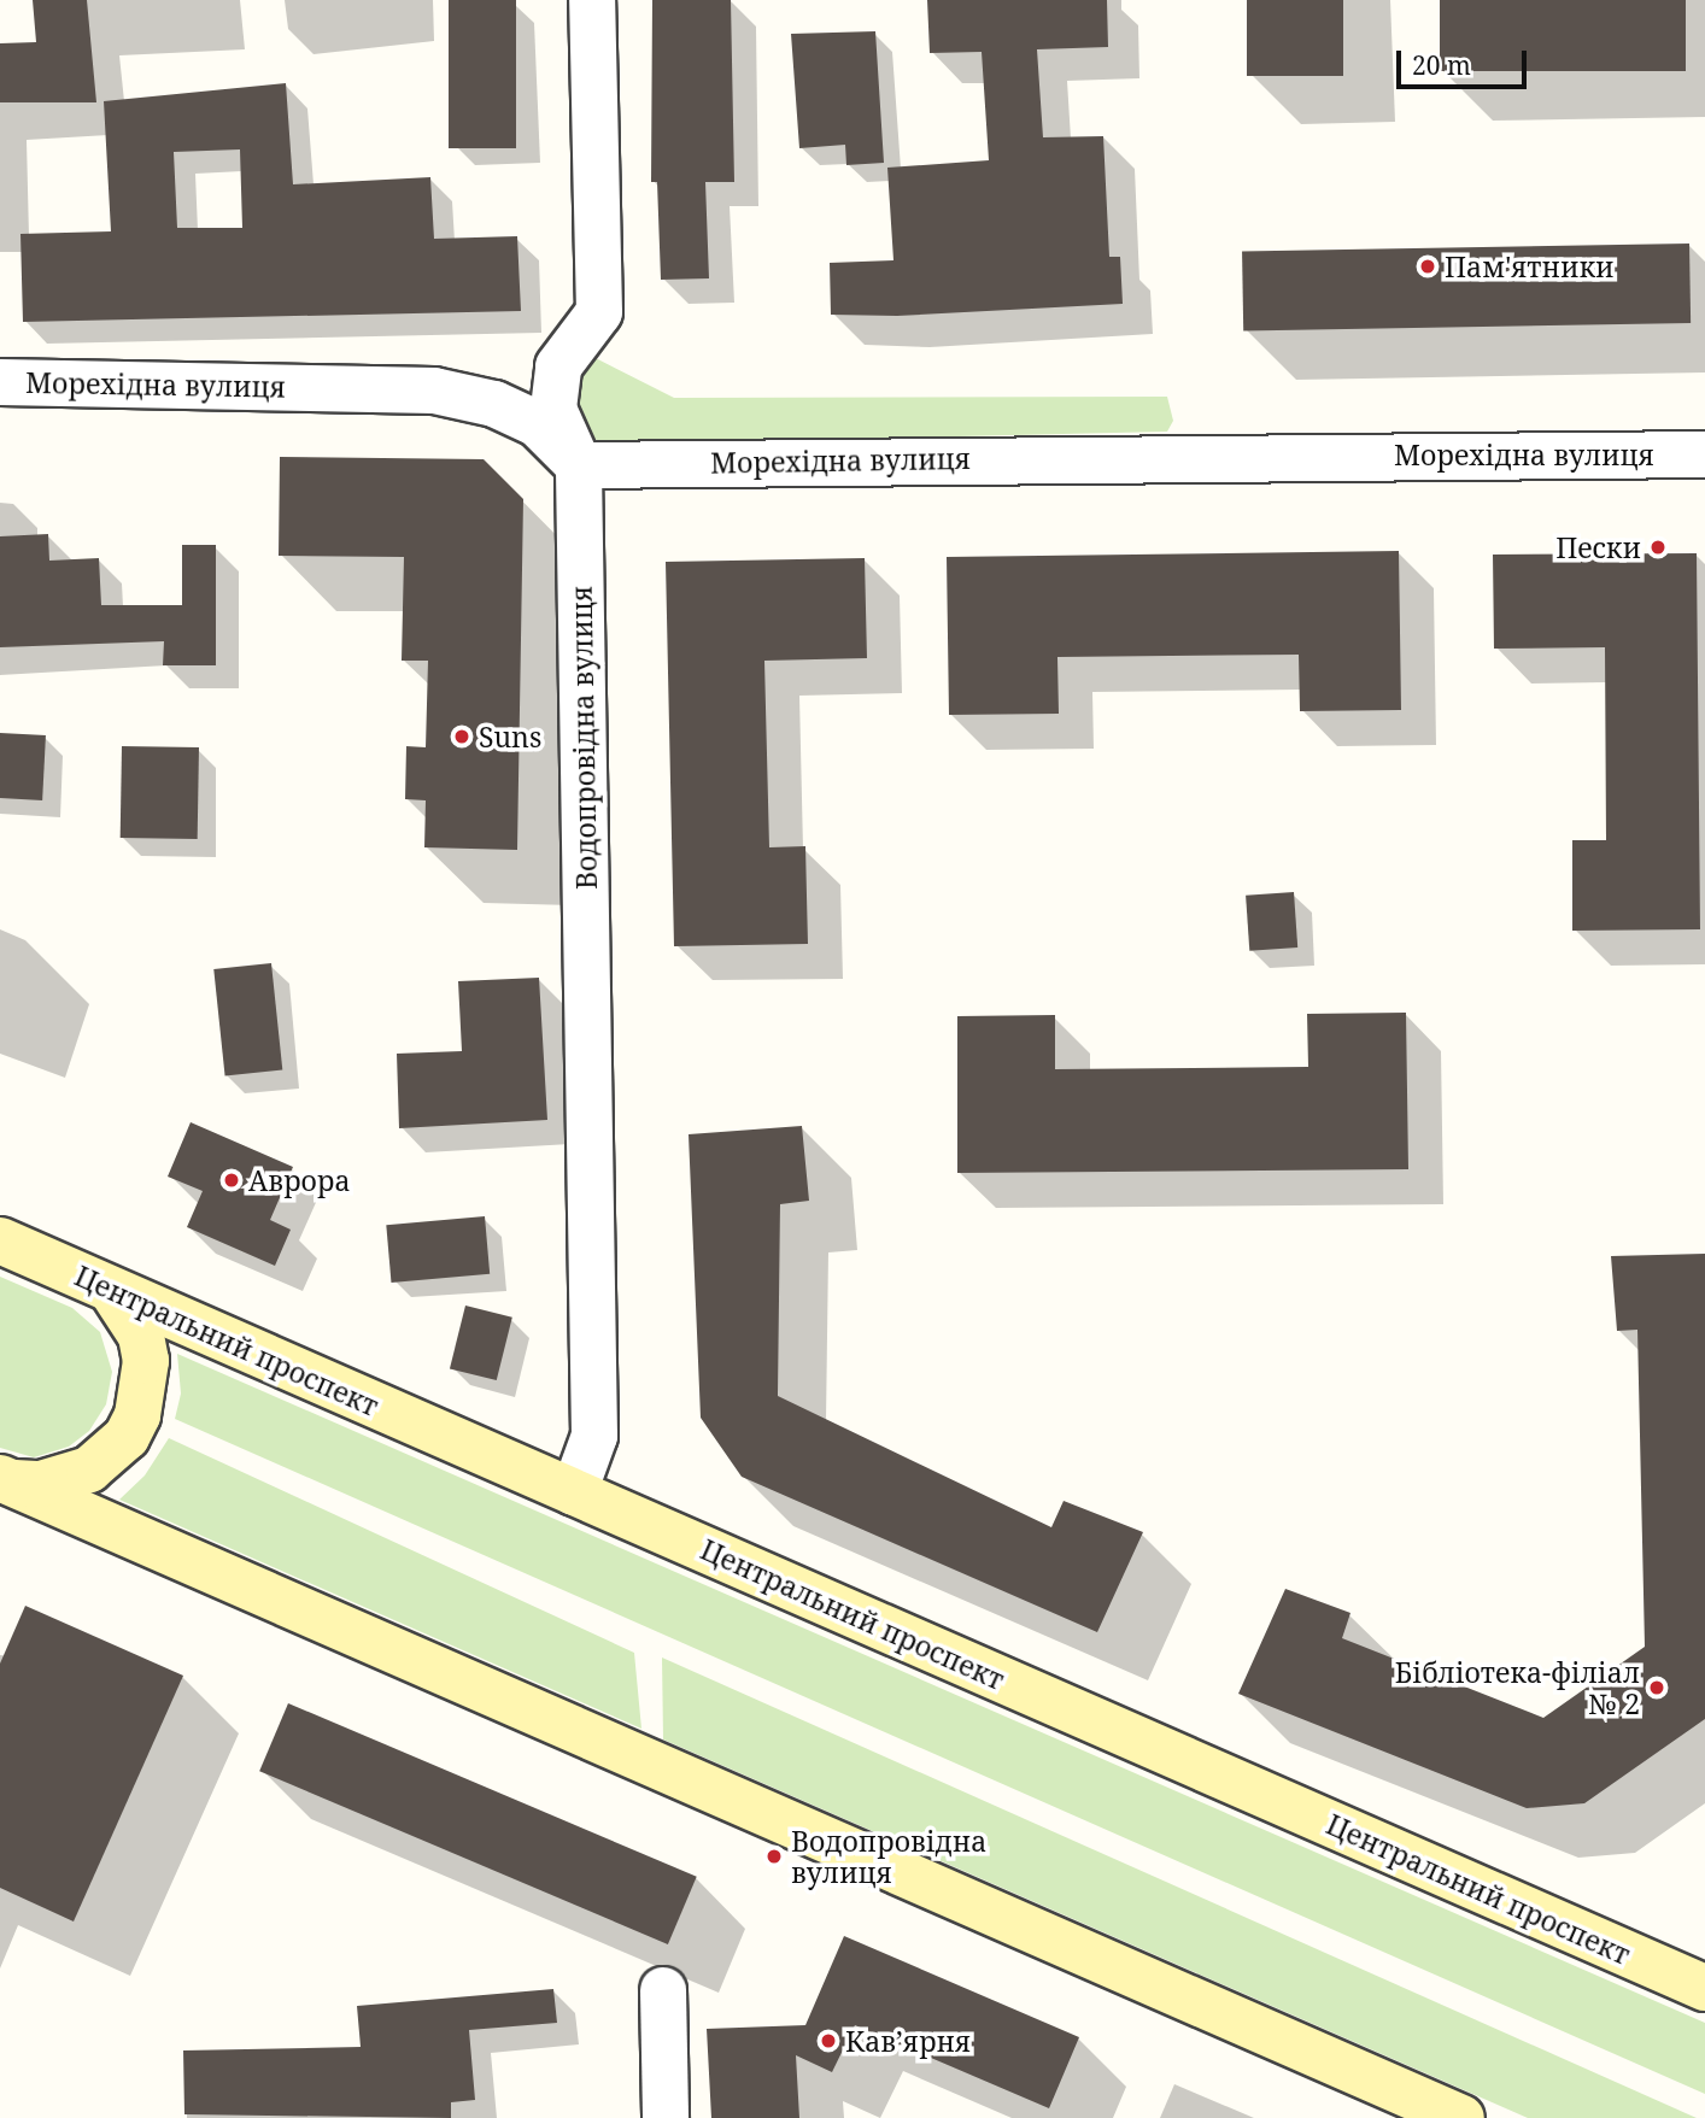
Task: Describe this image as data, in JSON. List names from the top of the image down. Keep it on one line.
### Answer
{"streets":{"main road":["Центральний проспект"],"street":["Морехідна вулиця","Водопровідна вулиця"]},"crossings":[["Морехідна вулиця","Водопровідна вулиця"],["Водопровідна вулиця","Центральний проспект"]],"places":["Пам'ятники","Пески","Suns","Аврора","Бібліотека-філіал № 2","Водопровідна вулиця","Кав’ярня"],"scale_bar":"20 m"}
